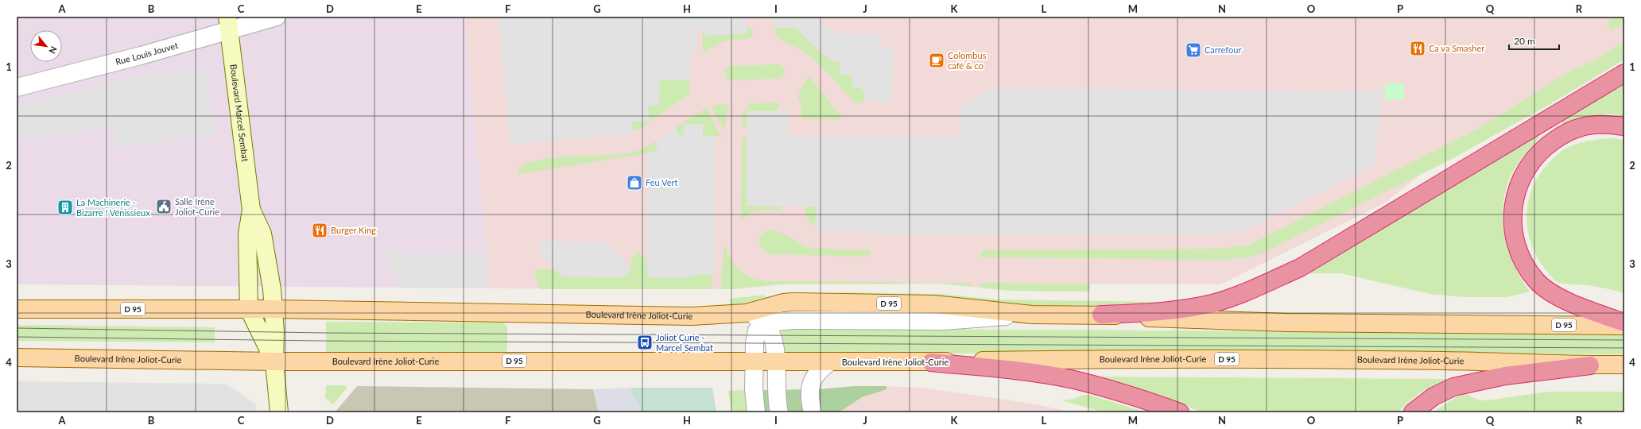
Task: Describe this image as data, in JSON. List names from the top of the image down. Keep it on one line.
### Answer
{"streets":{"main road":["D 95","Boulevard Irène Joliot-Curie"],"street":["Rue Louis Jouvet","Boulevard Marcel Sembat"]},"crossings":[["Rue Louis Jouvet","Boulevard Marcel Sembat"],["Boulevard Marcel Sembat","Boulevard Irène Joliot-Curie"]],"places":{"restaurant":["Ca va Smasher","Burger King"],"supermarket":["Carrefour"],"cafe":["Colombus café & co"],"shop":["Feu Vert"],"public building":["Salle Irène Joliot-Curie"],"building":["La Machinerie - Bizarre ! Vénissieux"],"bus stop":["Joliot Curie - Marcel Sembat"]},"scale_bar":"20 m","north":"bottom right","grid":{"columns":["A","B","C","D","E","F","G","H","I","J","K","L","M","N","O","P","Q","R"],"rows":["1","2","3","4"]}}
